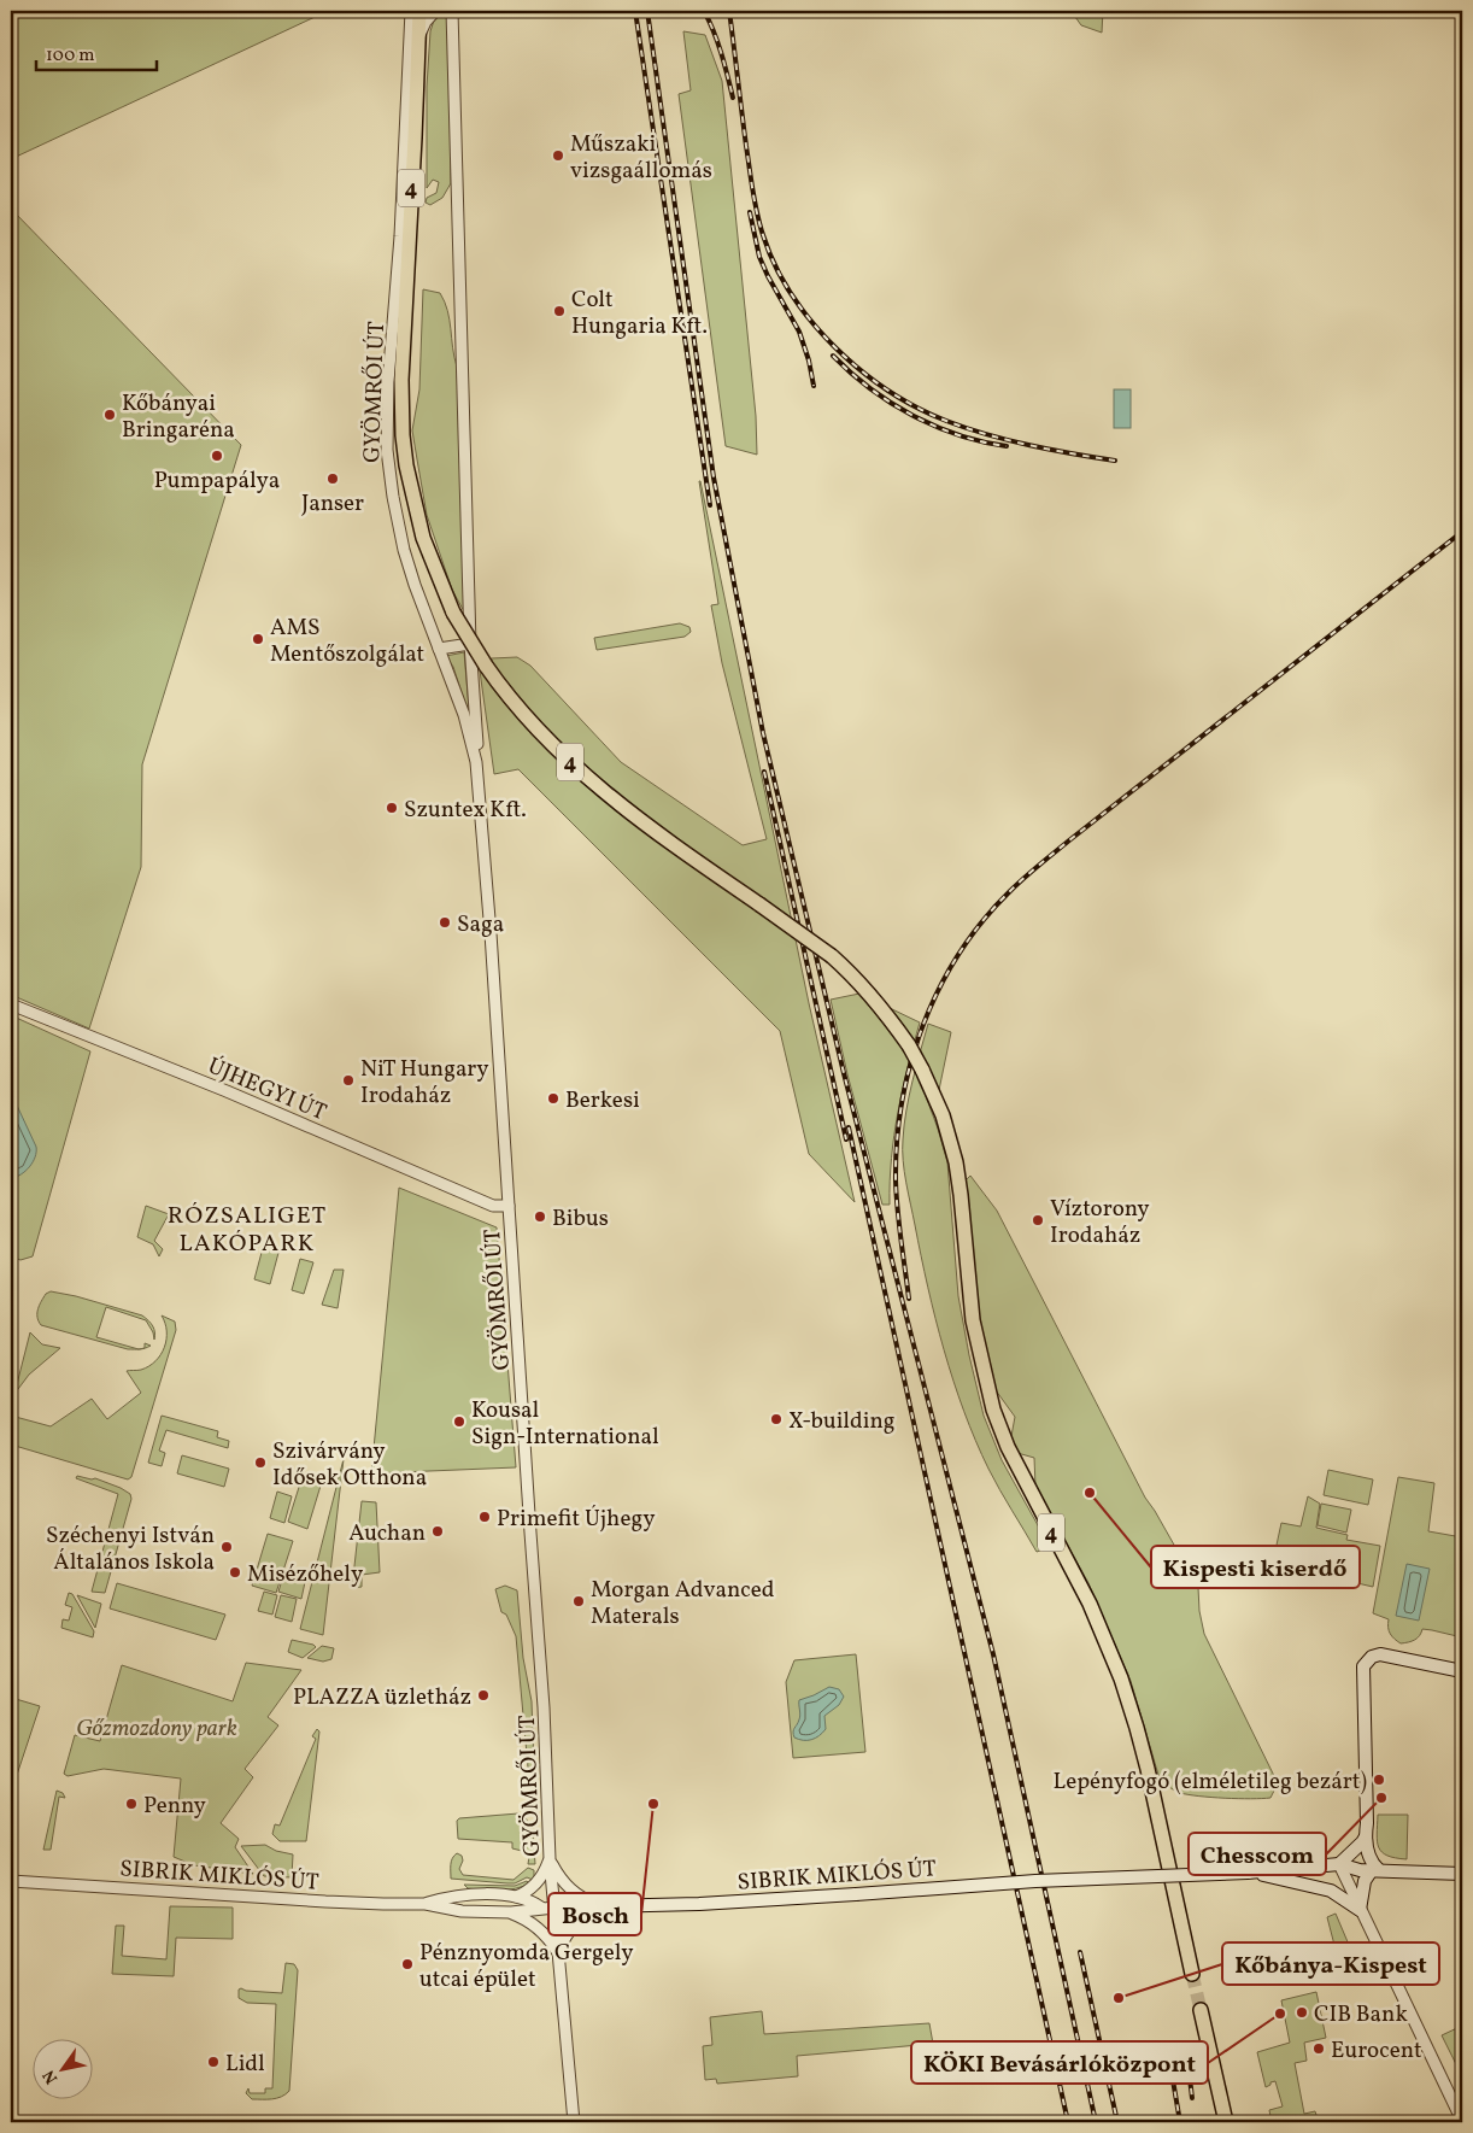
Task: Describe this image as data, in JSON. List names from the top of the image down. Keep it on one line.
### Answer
{"streets":{"main road":["4","SIBRIK MIKLÓS ÚT"],"street":["GYÖMRŐI ÚT","ÚJHEGYI ÚT"]},"crossings":[["GYÖMRŐI ÚT","ÚJHEGYI ÚT"],["GYÖMRŐI ÚT","SIBRIK MIKLÓS ÚT"]],"districts":["RÓZSALIGET LAKÓPARK"],"parks":["Gőzmozdony park"],"places":["Műszaki vizsgaállomás","Colt Hungaria Kft.","Kőbányai Bringaréna","Pumpapálya","Janser","AMS Mentőszolgálat","Szuntex Kft.","Saga","NiT Hungary Irodaház","Berkesi","Bibus","Víztorony Irodaház","X-building","Kousal Sign-International","Szivárvány Idősek Otthona","Kispesti kiserdő","Primefit Újhegy","Auchan","Széchenyi István Általános Iskola","Misézőhely","Morgan Advanced Materals","PLAZZA üzletház","Lepényfogó (elméletileg bezárt)","Chesscom","Penny","Bosch","Pénznyomda Gergely utcai épület","Kőbánya-Kispest","CIB Bank","KÖKI Bevásárlóközpont","Eurocent","Lidl"],"scale_bar":"100 m","north":"bottom left"}
